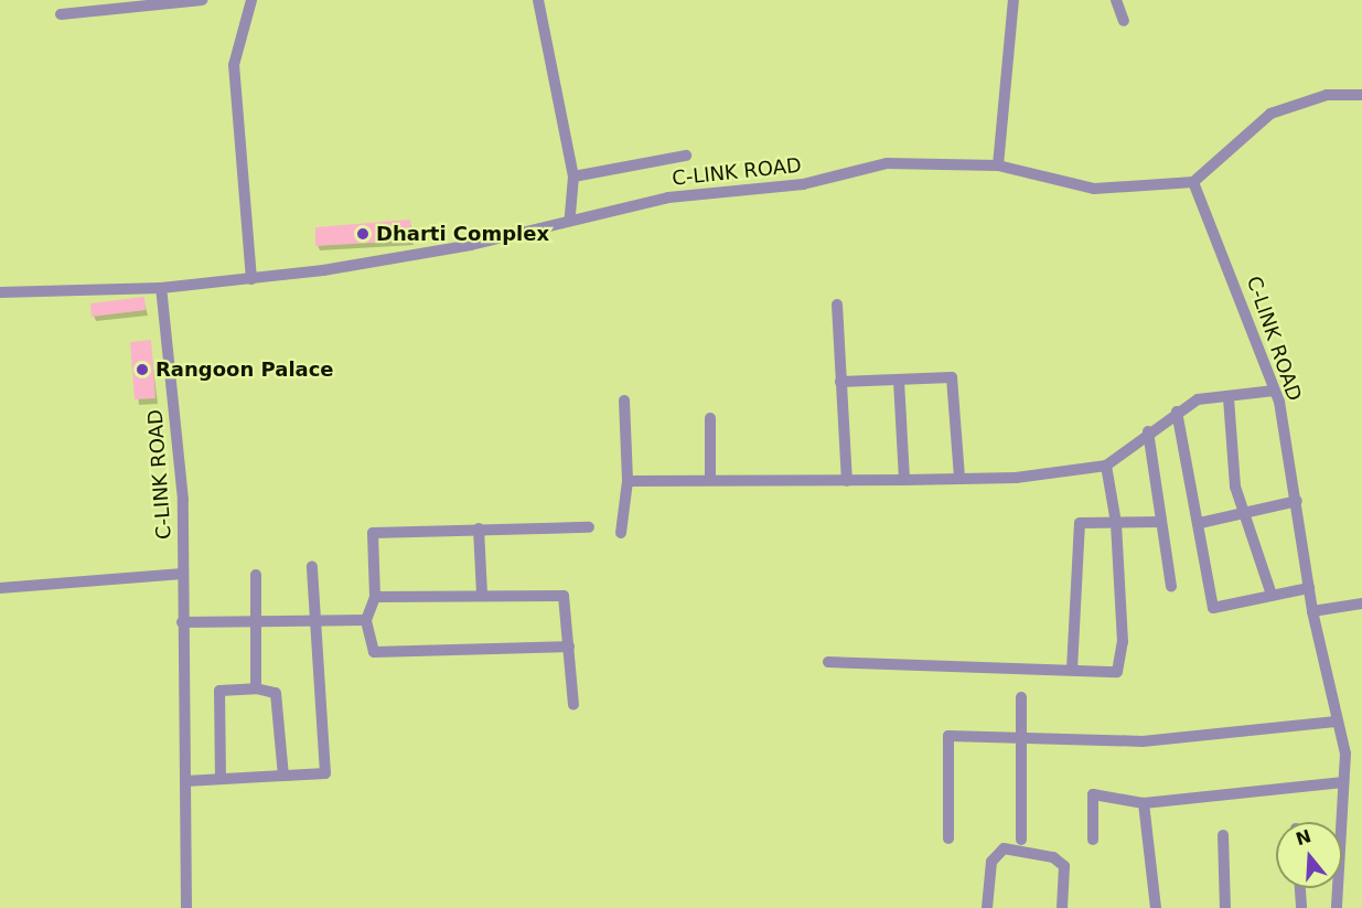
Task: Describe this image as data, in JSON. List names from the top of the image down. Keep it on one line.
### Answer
{"streets":{"street":["C-LINK ROAD"]},"places":["Dharti Complex","Rangoon Palace"],"north":"top"}
